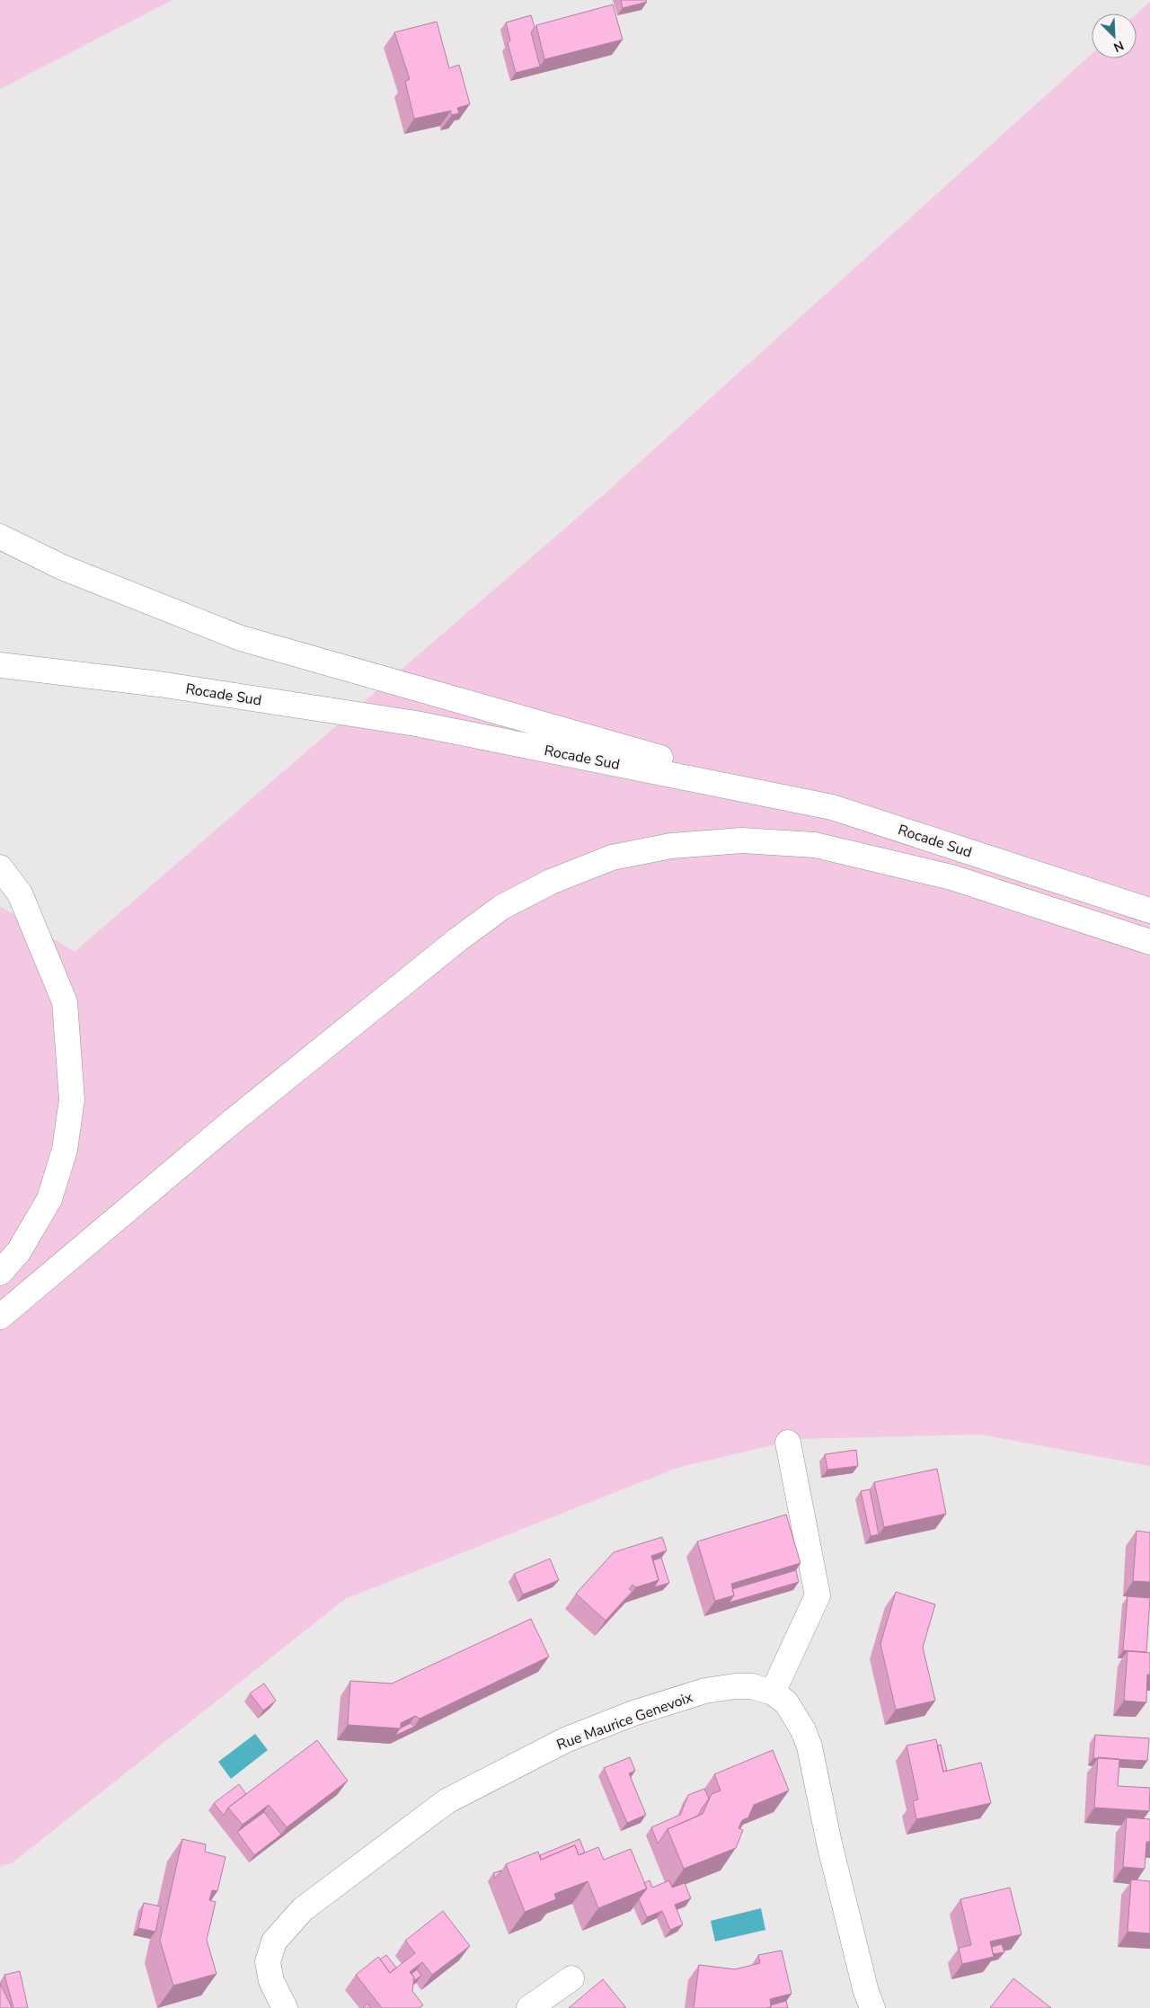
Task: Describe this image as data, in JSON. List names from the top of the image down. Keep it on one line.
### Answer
{"streets":{"main road":["Rocade Sud","Rue Maurice Genevoix"]},"north":"bottom right"}
